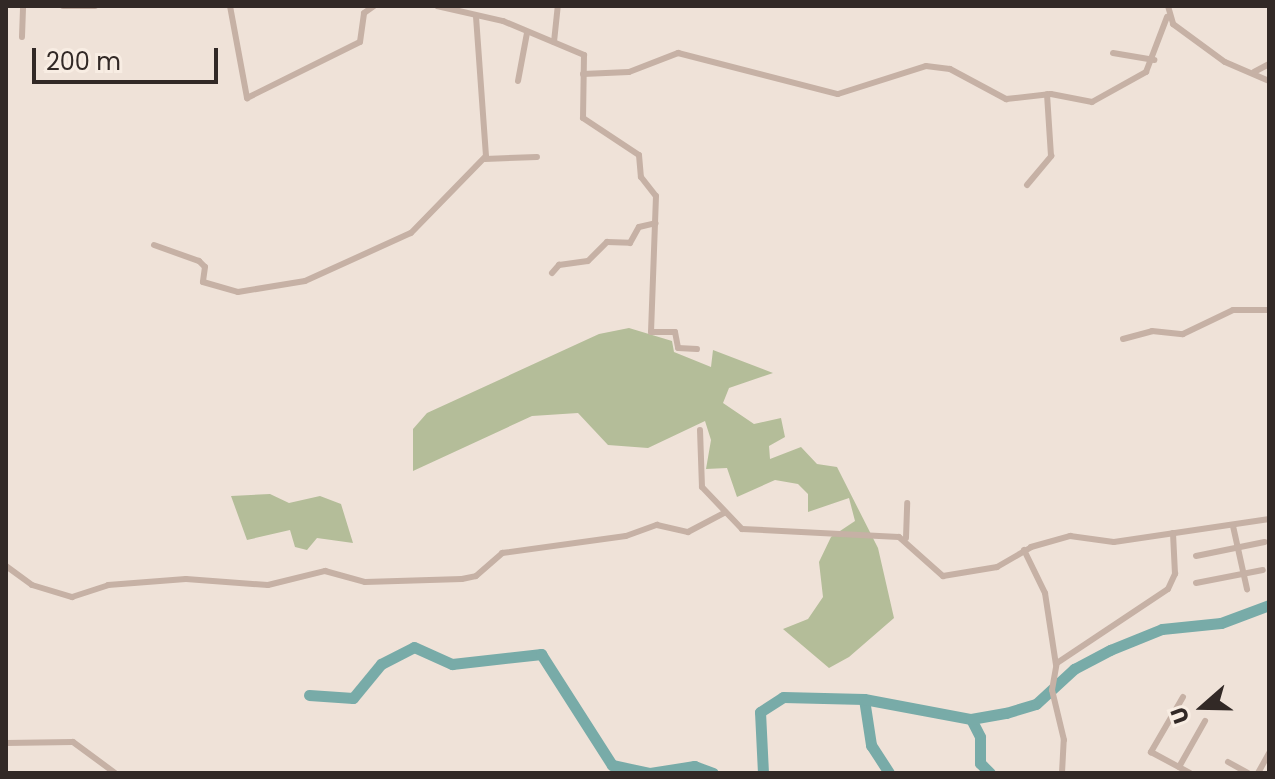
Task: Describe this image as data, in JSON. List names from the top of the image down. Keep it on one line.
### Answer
{"scale_bar":"200 m","north":"left"}
